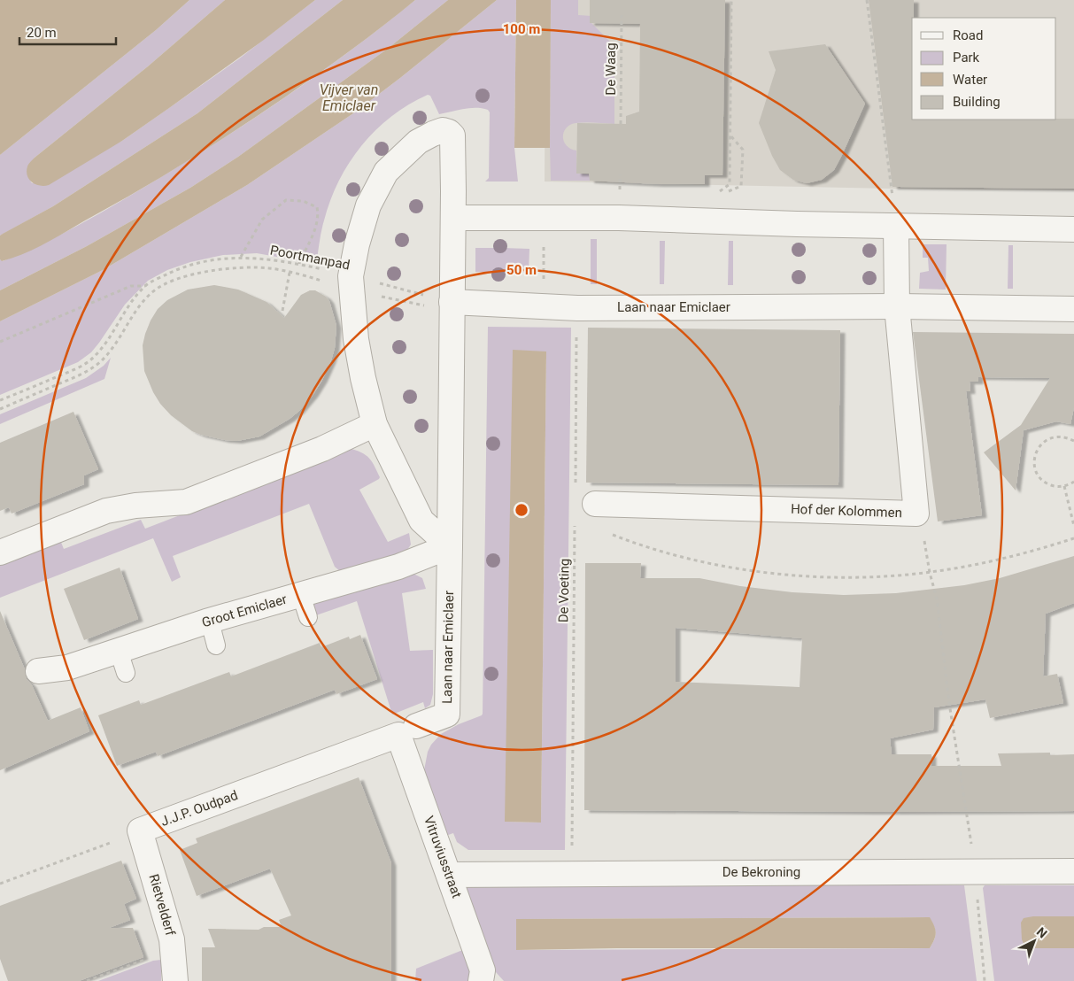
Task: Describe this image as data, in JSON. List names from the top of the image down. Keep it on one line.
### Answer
{"streets":{"street":["Laan naar Emiclaer","Hof der Kolommen","Groot Emiclaer","J.J.P. Oudpad","Vitruviusstraat","De Bekroning","Rietvelderf"],"path":["De Waag","Poortmanpad","De Voeting"]},"crossings":[["Poortmanpad","Laan naar Emiclaer"],["Laan naar Emiclaer","Hof der Kolommen"],["Laan naar Emiclaer","Groot Emiclaer"],["Laan naar Emiclaer","J.J.P. Oudpad"],["Laan naar Emiclaer","Vitruviusstraat"],["De Voeting","De Bekroning"],["J.J.P. Oudpad","Vitruviusstraat"],["J.J.P. Oudpad","Rietvelderf"],["Vitruviusstraat","De Bekroning"]],"water":["Vijver van Emiclaer"],"legend":["Road","Park","Water","Building"],"scale_bar":"20 m","north":"top right","rings":["100 m","50 m"]}
